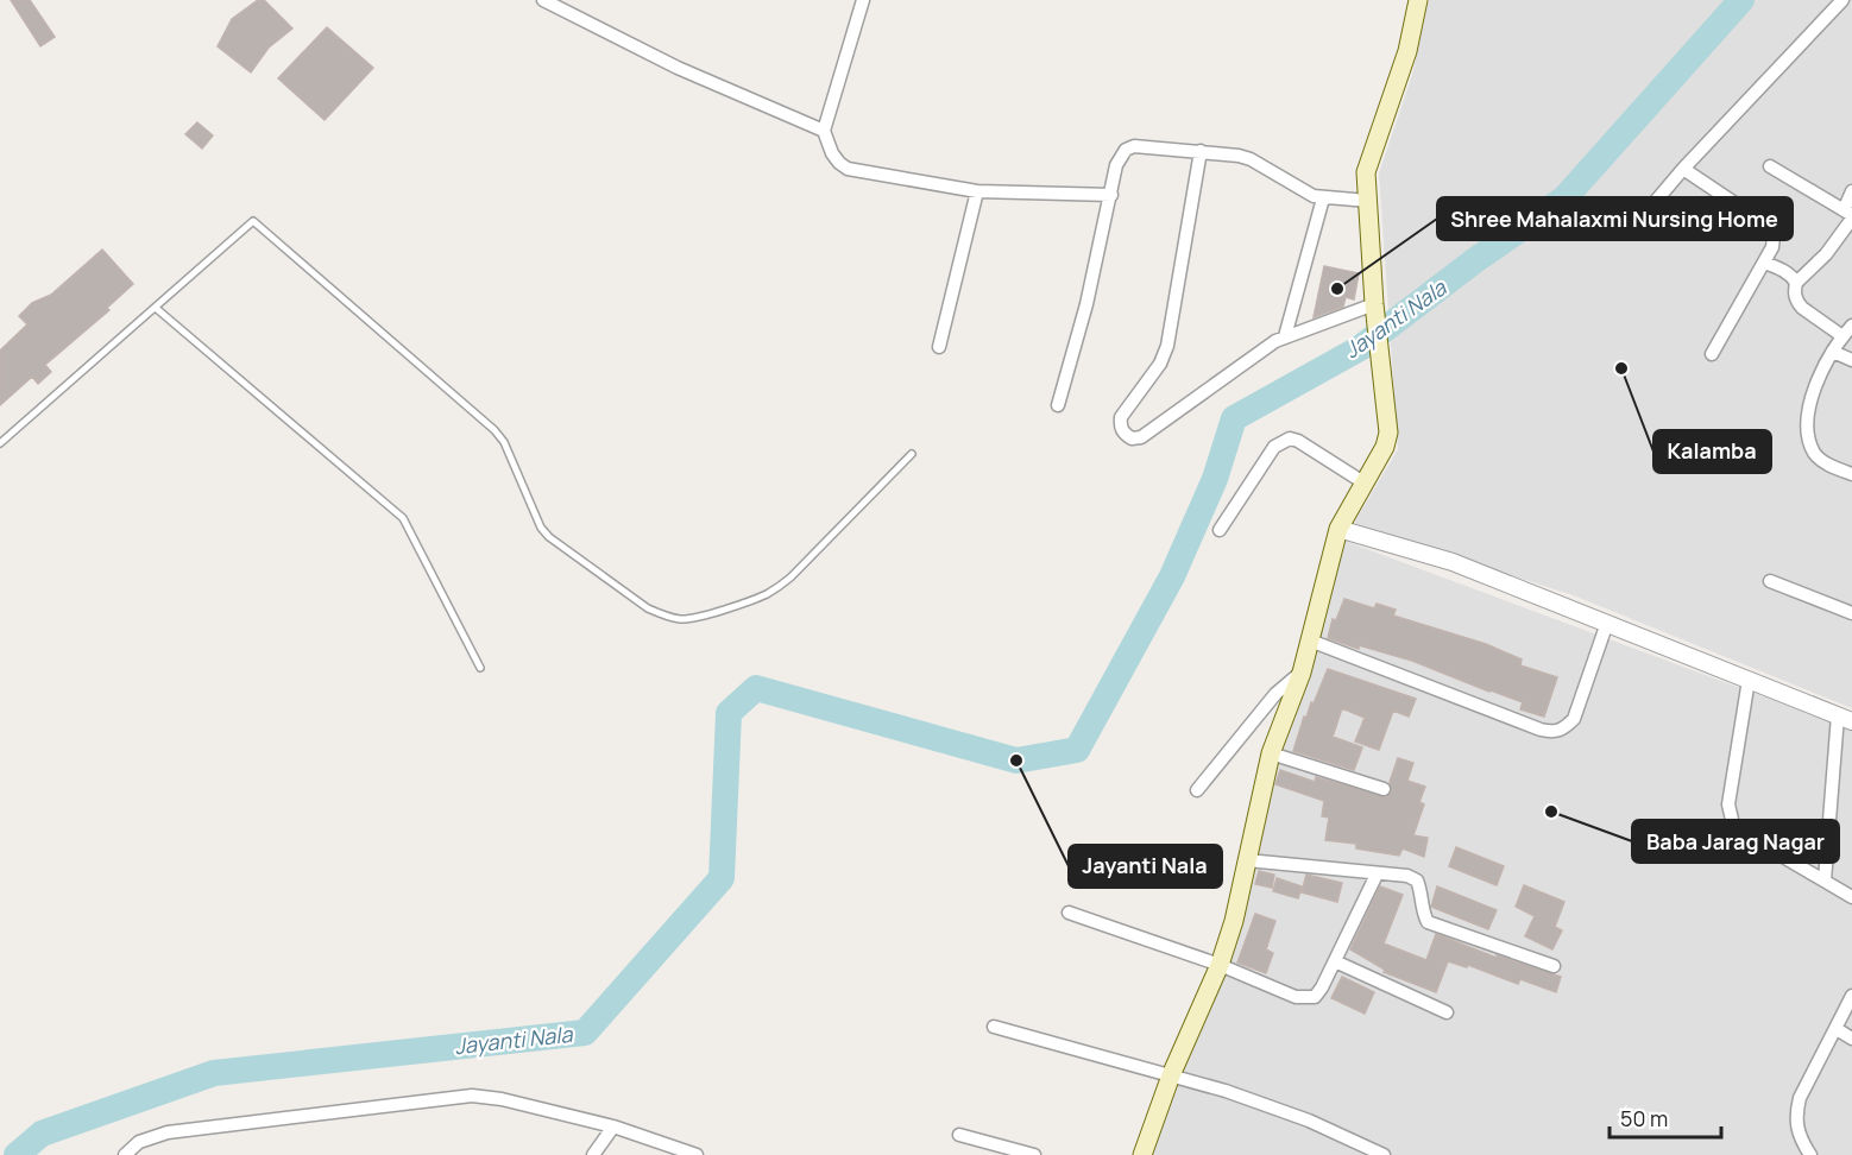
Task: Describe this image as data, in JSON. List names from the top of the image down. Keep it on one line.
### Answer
{"water":["Jayanti Nala"],"places":["Shree Mahalaxmi Nursing Home","Kalamba","Jayanti Nala","Baba Jarag Nagar"],"scale_bar":"50 m"}
